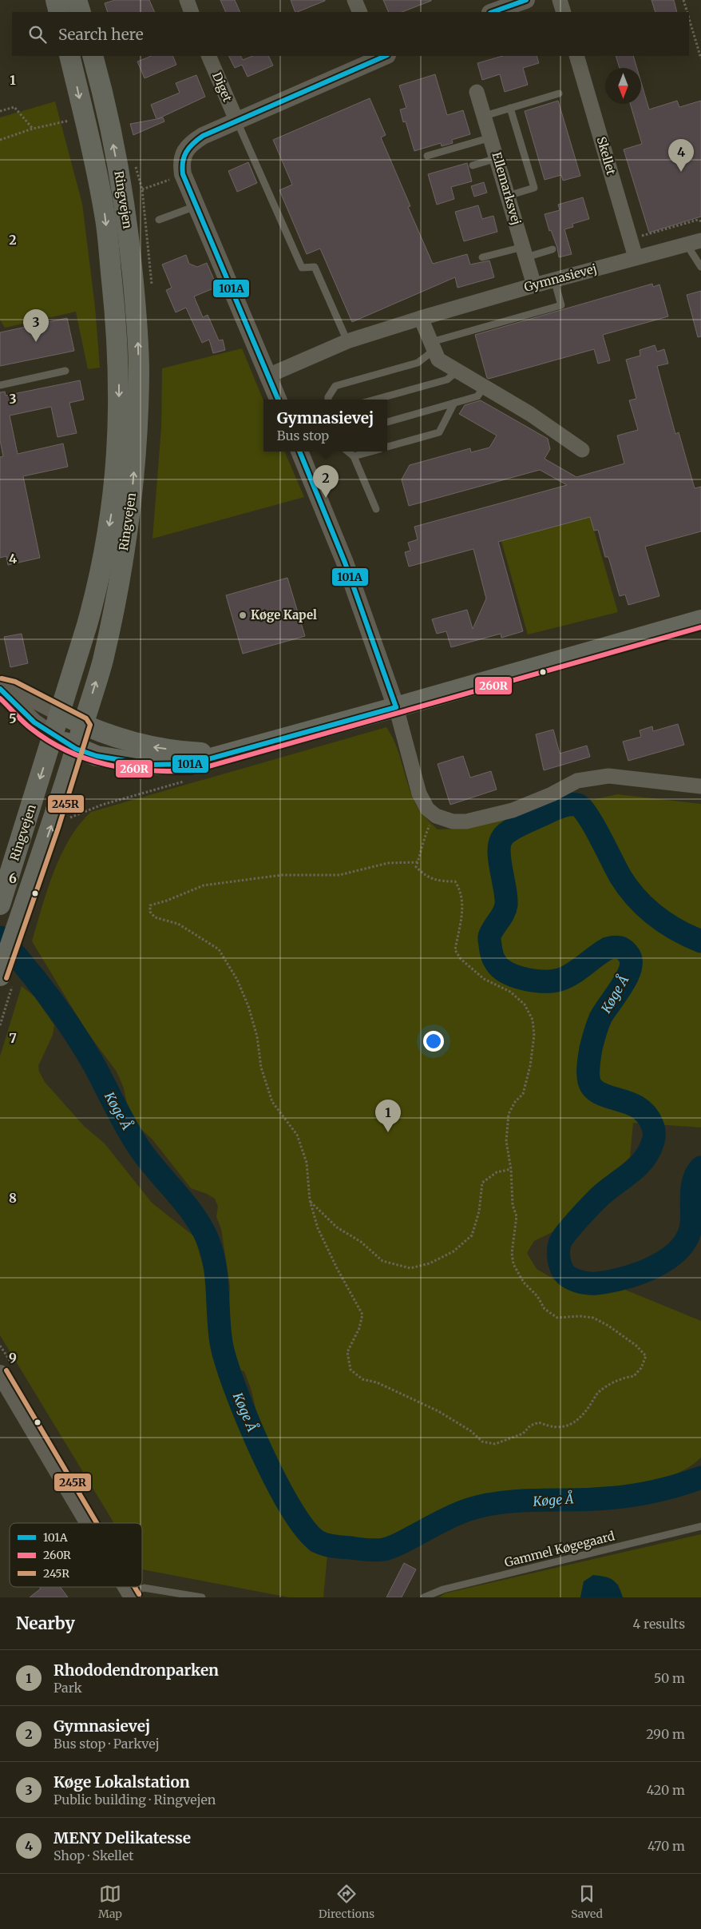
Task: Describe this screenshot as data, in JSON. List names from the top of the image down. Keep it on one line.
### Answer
{"streets":{"main road":["Ringvejen"],"street":["Diget","Skellet","Ellemarksvej","Gymnasievej"],"lane":["Gammel Køgegaard"]},"crossings":[["Skellet","Gymnasievej"],["Ellemarksvej","Gymnasievej"]],"water":["Køge Å"],"places":["Køge Kapel"],"lines":["transit line 101A","transit line 260R","transit line 245R"],"legend":["101A","260R","245R"],"north":"bottom","page":{"search":"Search here","pins":["4","3","2","1"],"popup":["Gymnasievej","Bus stop"],"heading":["Nearby","4 results"],"list":[{"mark":"1","name":"Rhododendronparken","note":"Park","value":"50 m"},{"mark":"2","name":"Gymnasievej","note":"Bus stop · Parkvej","value":"290 m"},{"mark":"3","name":"Køge Lokalstation","note":"Public building · Ringvejen","value":"420 m"},{"mark":"4","name":"MENY Delikatesse","note":"Shop · Skellet","value":"470 m"}],"nav":["Map","Directions","Saved"]},"grid":{"rows":["1","2","3","4","5","6","7","8","9"]}}
